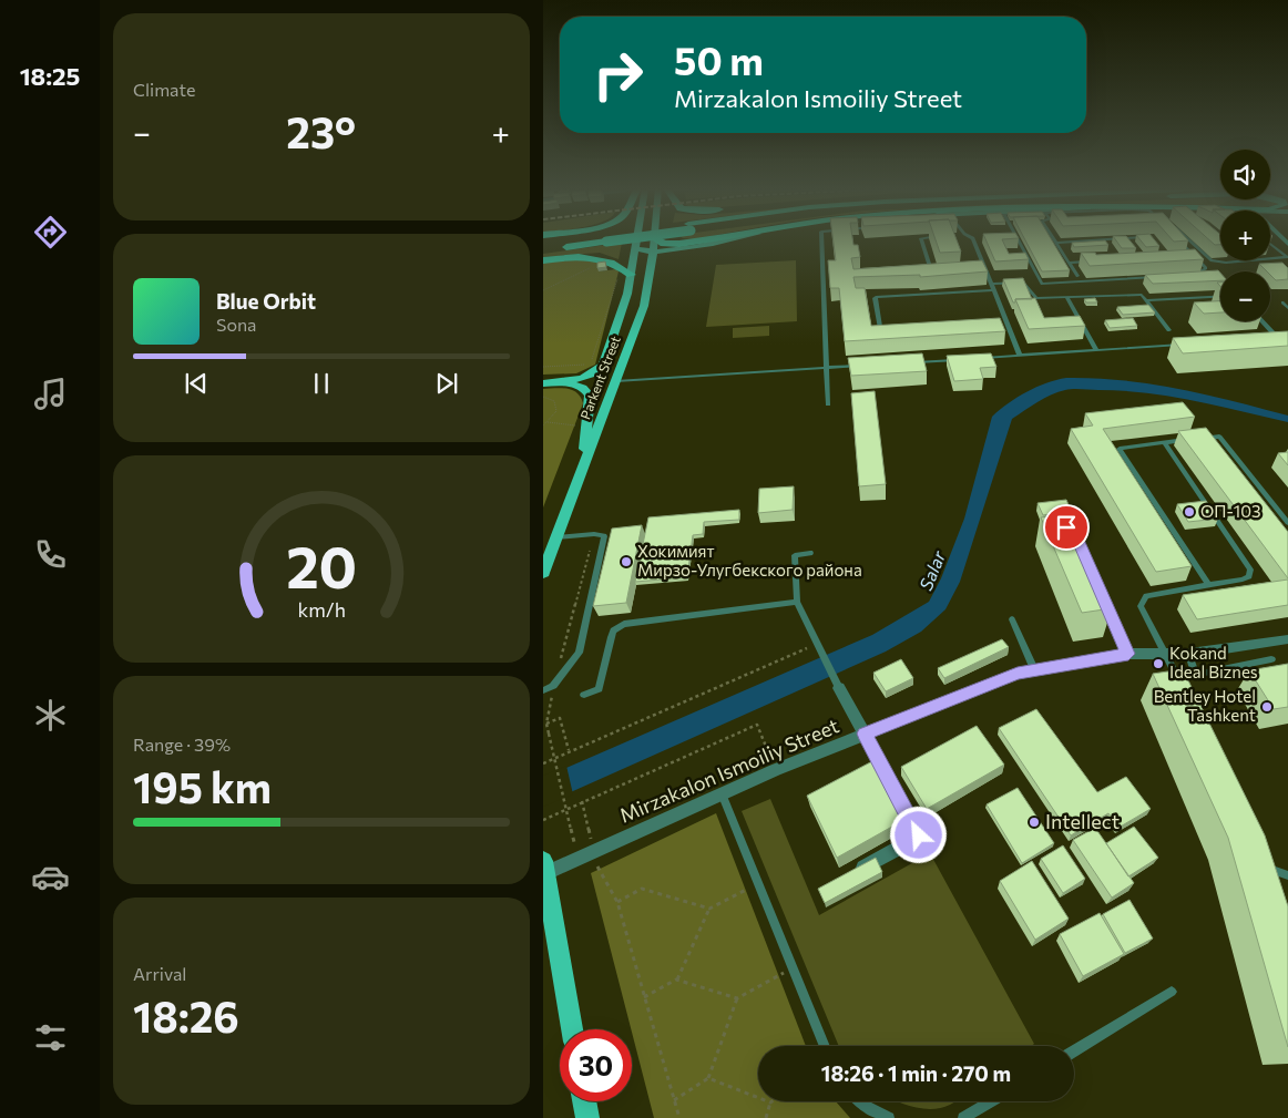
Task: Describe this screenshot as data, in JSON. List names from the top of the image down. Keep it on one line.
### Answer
{"streets":{"main road":["Parkent Street"],"street":["Mirzakalon Ismoiliy Street"]},"water":["Salar"],"places":["ОП-103","Хокимият Мирзо-Улугбекского района","Kokand Ideal Biznes","Bentley Hotel Tashkent","Intellect"],"page":{"tabs":"18:25","tile":["Climate",["Range · 39%","195 km"],["Arrival","18:26"]],"turn":["50 m","Mirzakalon Ismoiliy Street"],"heat":["−","23°","+"],"map_buttons":["+","−"],"song":["Blue Orbit","Sona"],"limit":"30","trip":"18:26 · 1 min · 270 m","gauge":["20","km/h"]}}
